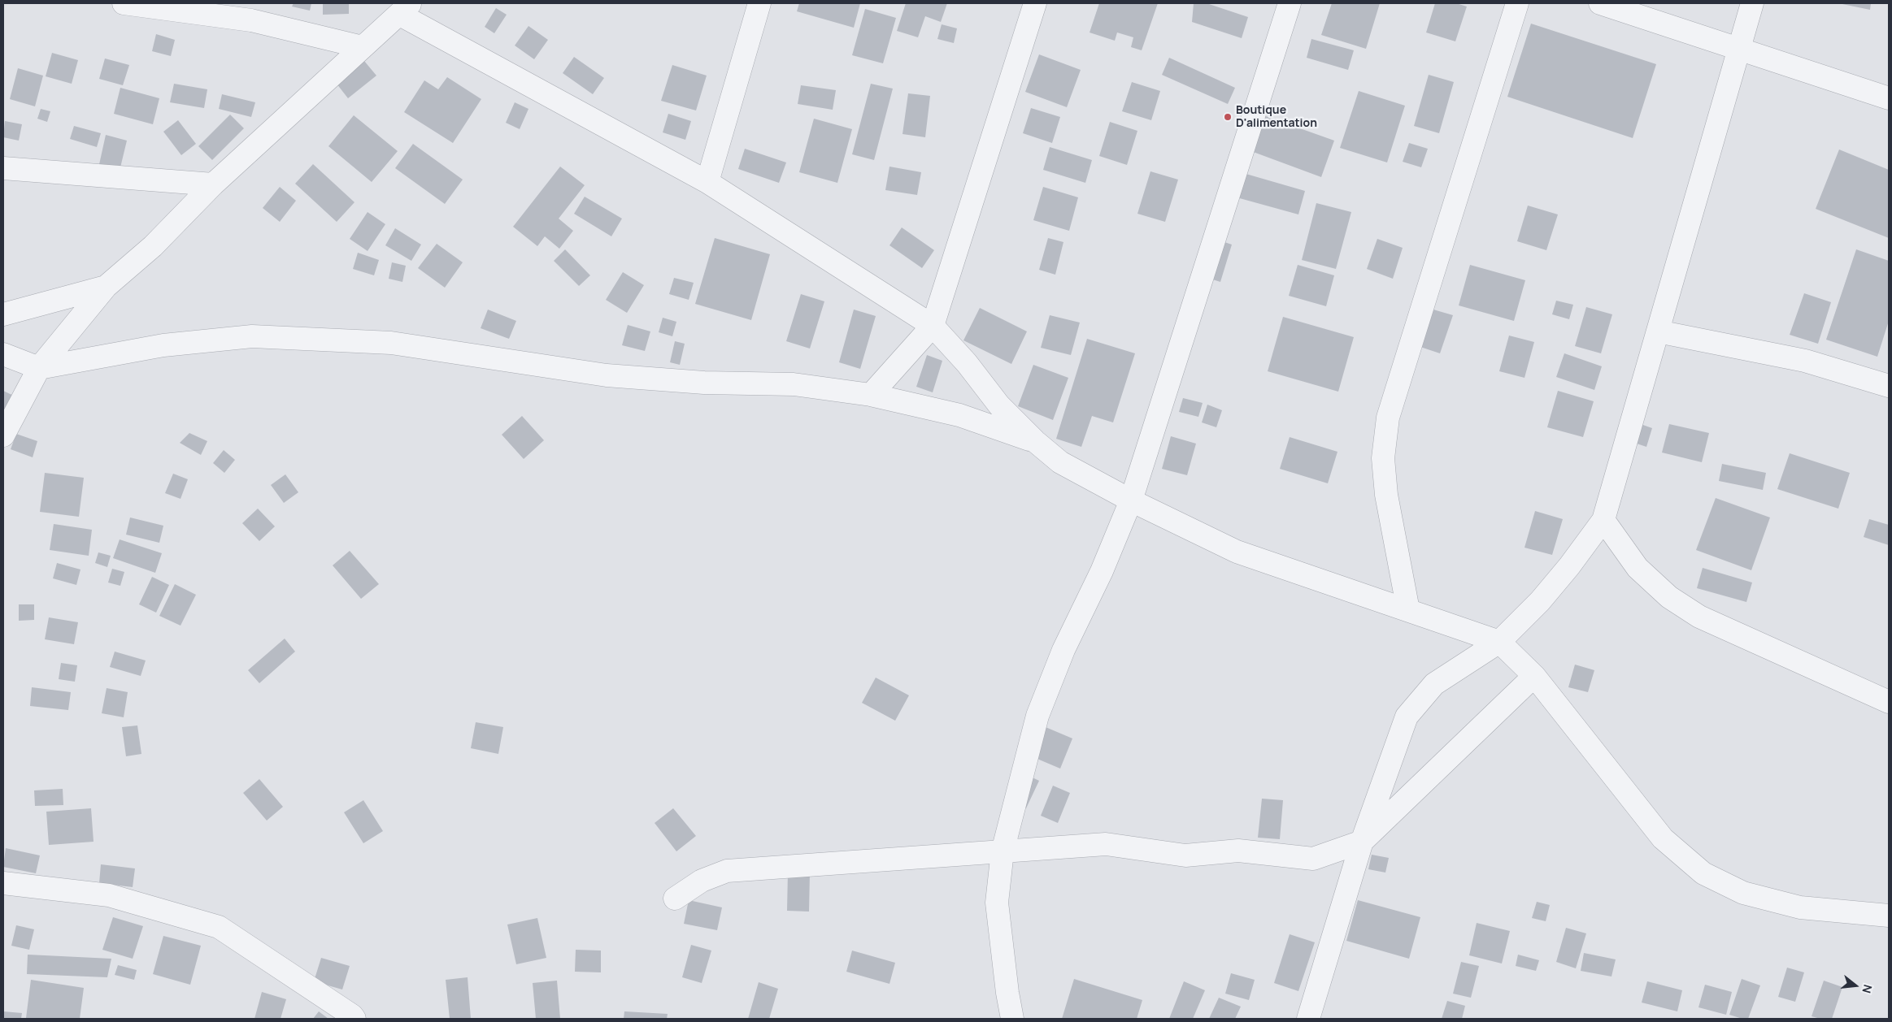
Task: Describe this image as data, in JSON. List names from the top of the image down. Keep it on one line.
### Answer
{"places":["Boutique D'alimentation"],"north":"right"}
